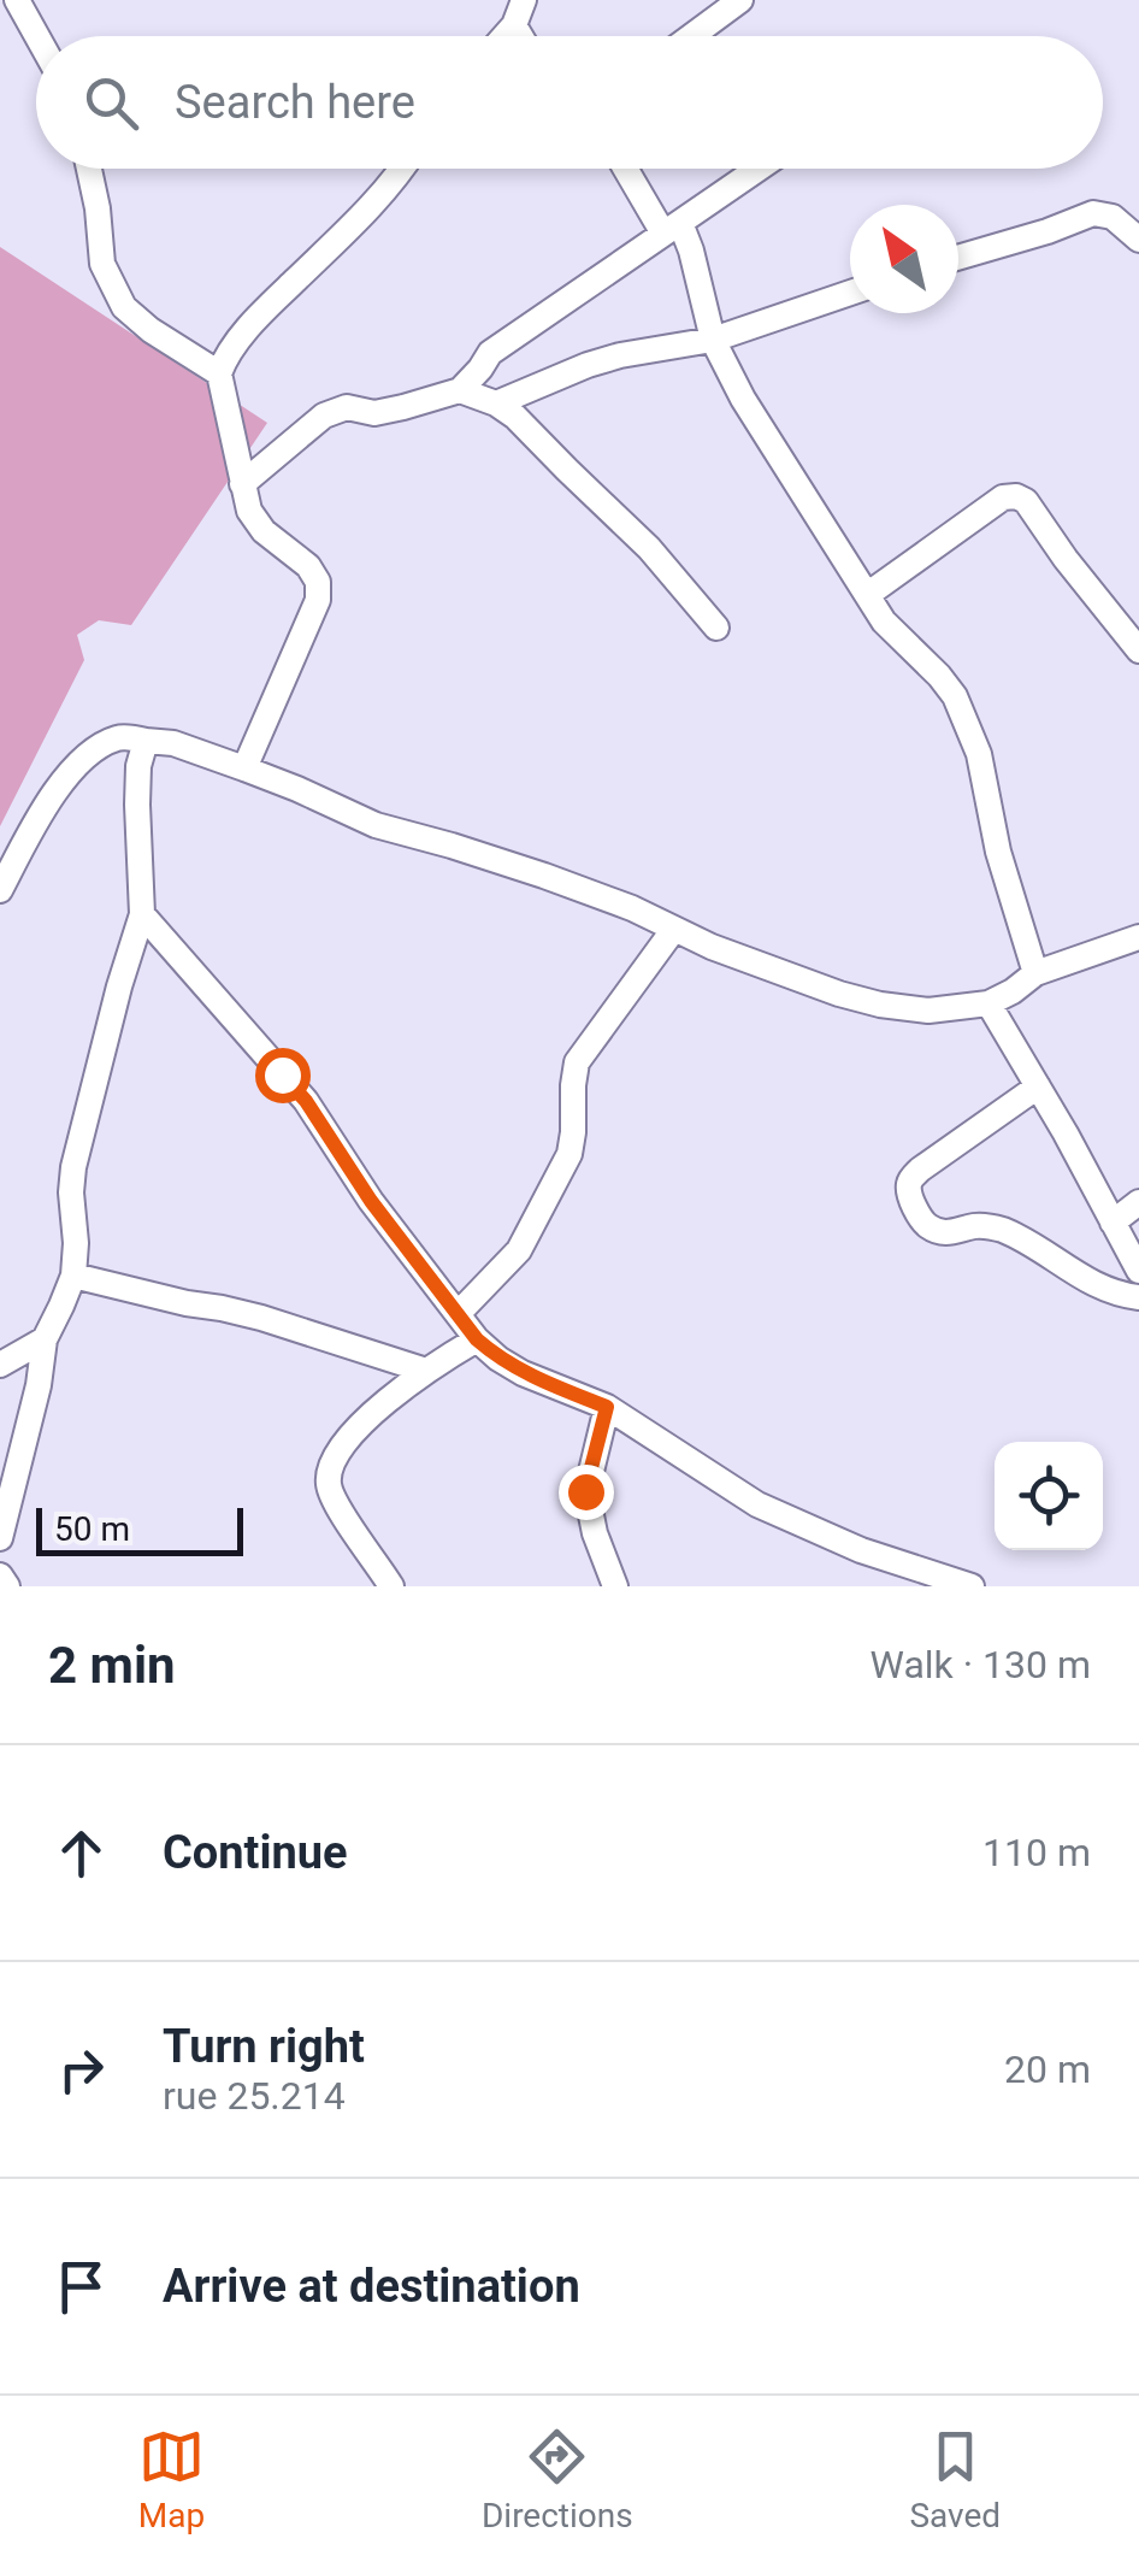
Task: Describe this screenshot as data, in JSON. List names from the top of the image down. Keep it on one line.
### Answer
{"scale_bar":"50 m","north":"top left","page":{"search":"Search here","scale":"50 m","heading":["2 min","Walk · 130 m"],"list":[["Continue","110 m"],["Turn right","rue 25.214","20 m"],"Arrive at destination"],"nav":["Map","Directions","Saved"]}}
